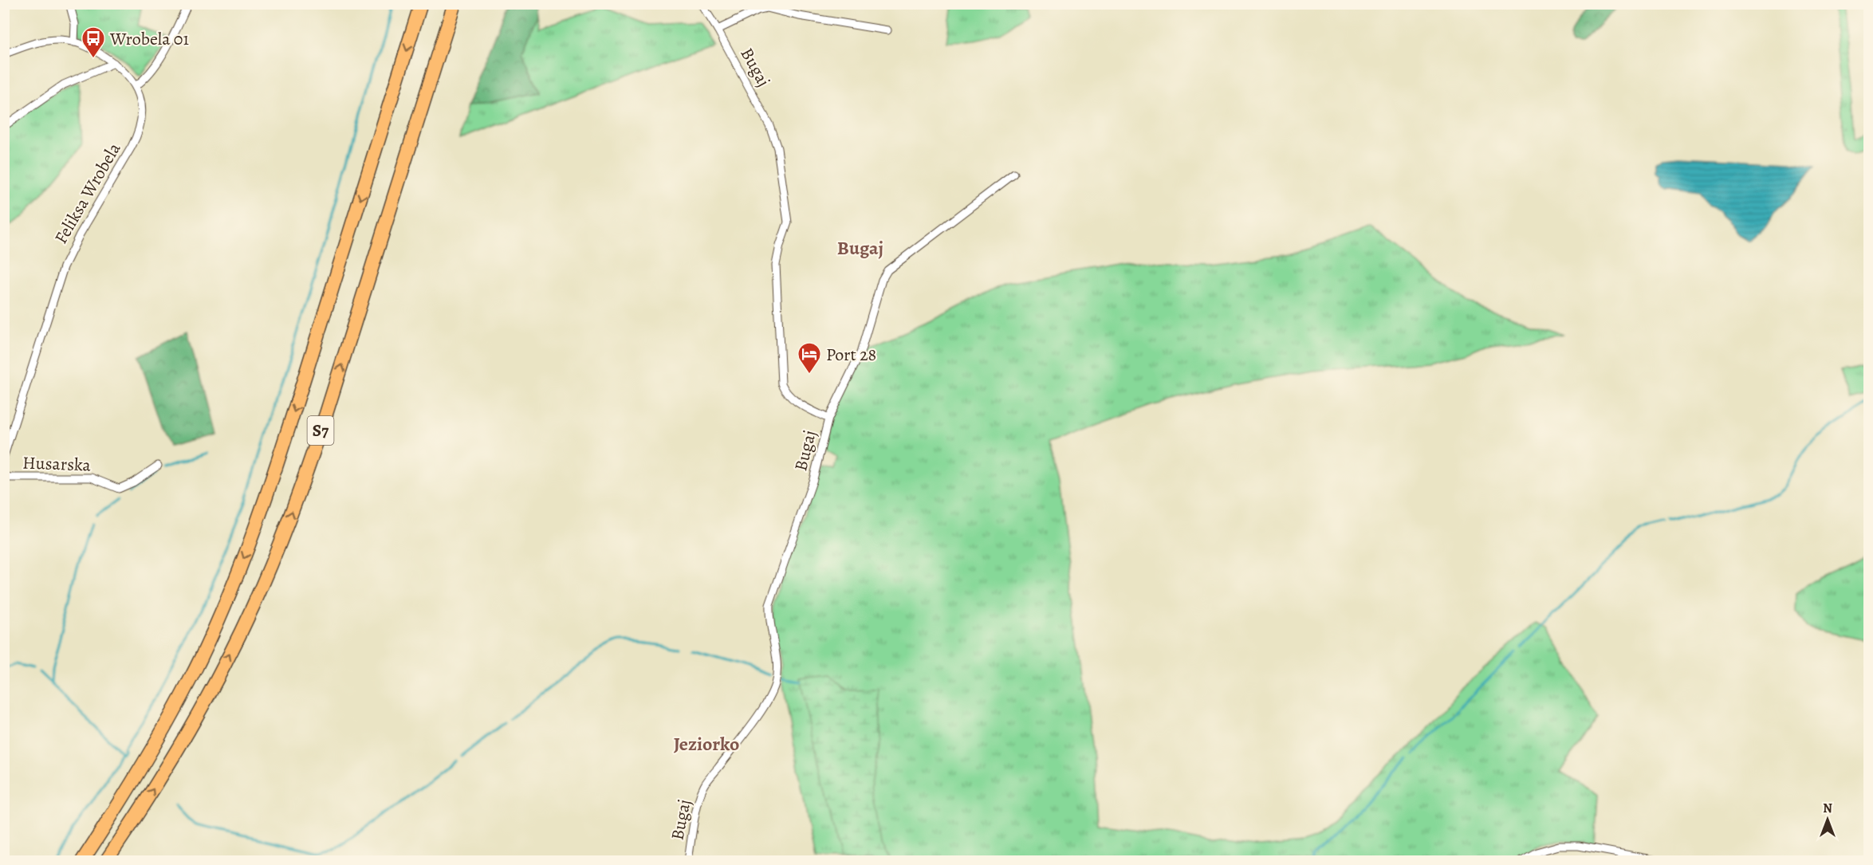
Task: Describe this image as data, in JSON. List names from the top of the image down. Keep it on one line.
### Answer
{"streets":{"highway":["S7"],"street":["Bugaj","Feliksa Wrobela","Husarska"]},"districts":["Bugaj","Jeziorko"],"places":{"bus stop":["Wrobela 01"],"hotel":["Port 28"]},"north":"top"}
